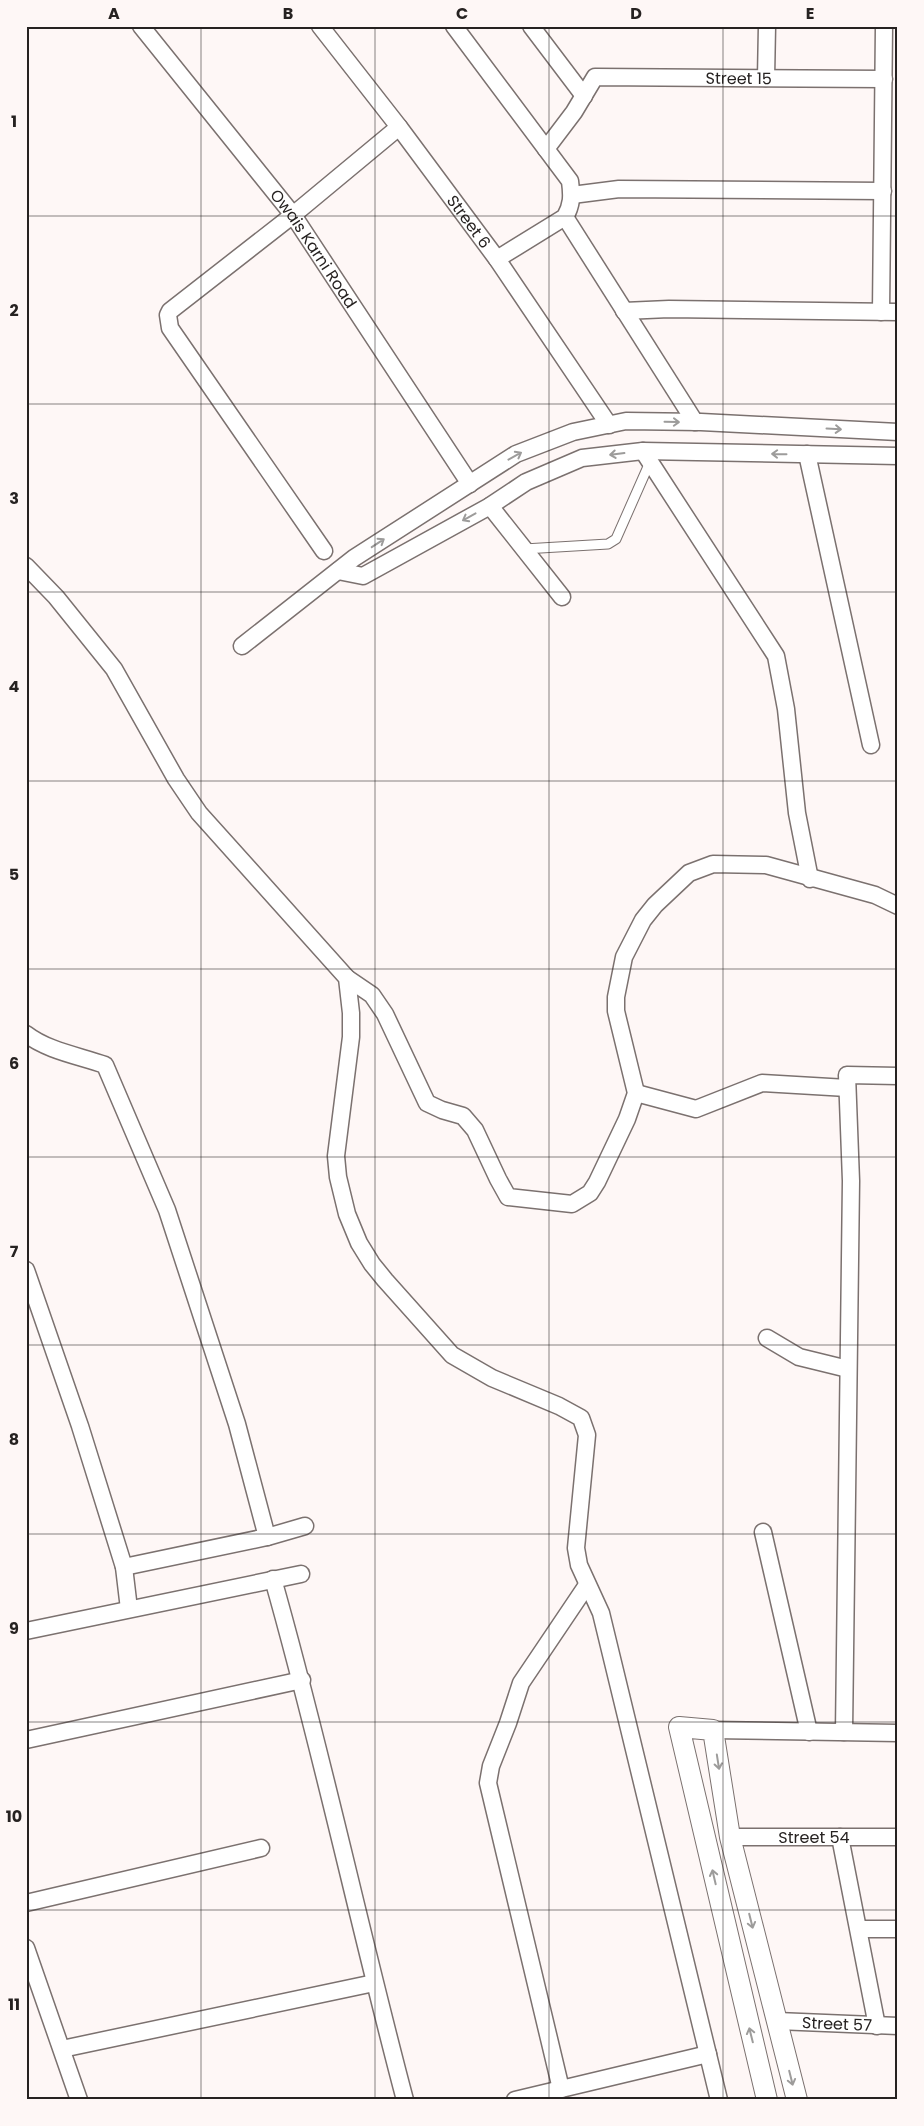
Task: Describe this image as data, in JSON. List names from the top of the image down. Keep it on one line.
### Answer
{"streets":{"street":["Street 15","Street 6","Owais Karni Road","Street 54","Street 57"]},"grid":{"columns":["A","B","C","D","E"],"rows":["1","2","3","4","5","6","7","8","9","10","11"]}}
